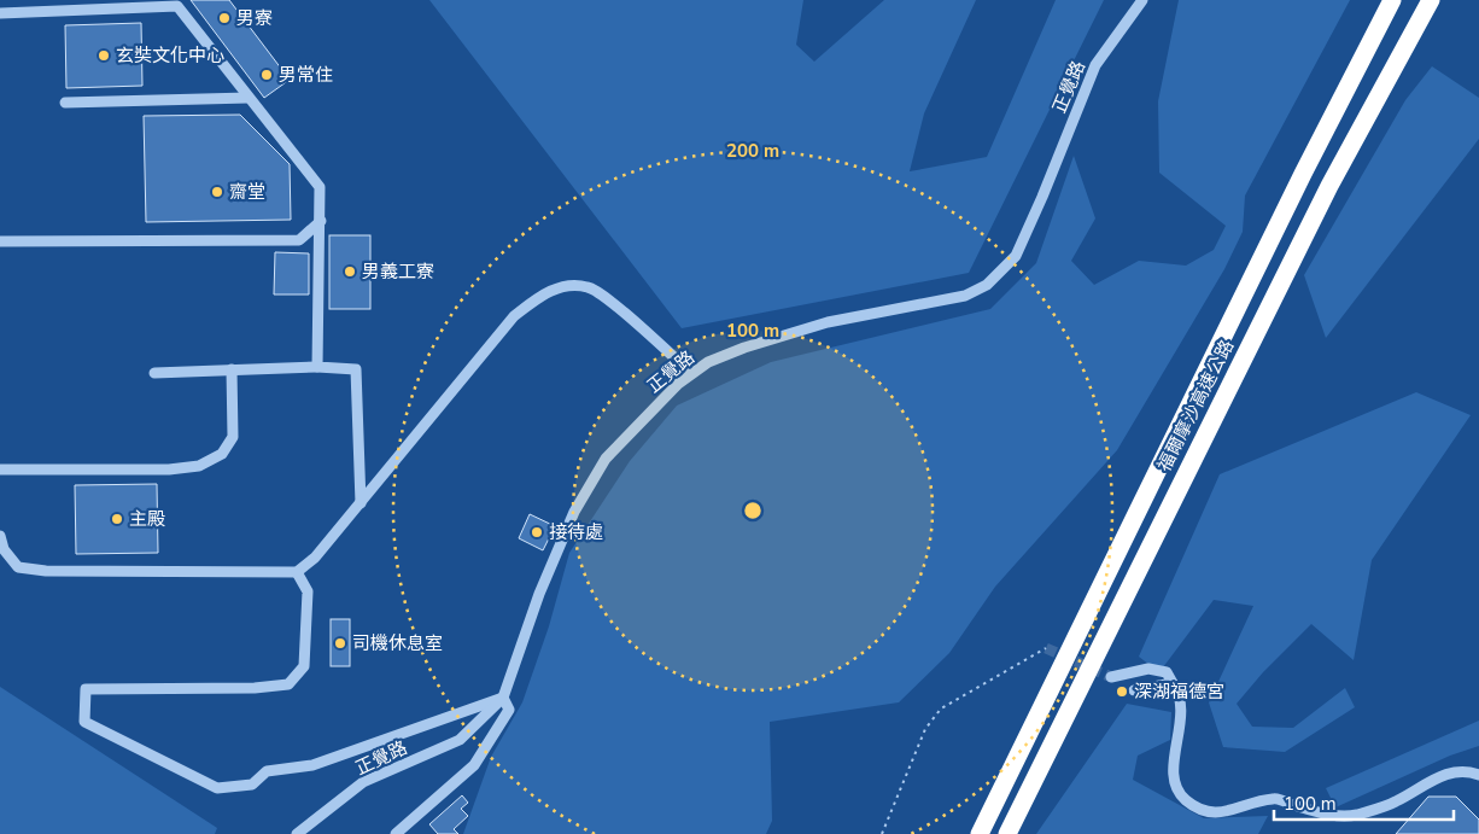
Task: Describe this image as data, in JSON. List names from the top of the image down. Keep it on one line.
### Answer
{"streets":{"highway":["福爾摩沙高速公路"],"street":["正覺路"]},"places":["男寮","玄奘文化中心","男常住","齋堂","男義工寮","主殿","接待處","司機休息室","深湖福德宮"],"scale_bar":"100 m","rings":["200 m","100 m"]}
